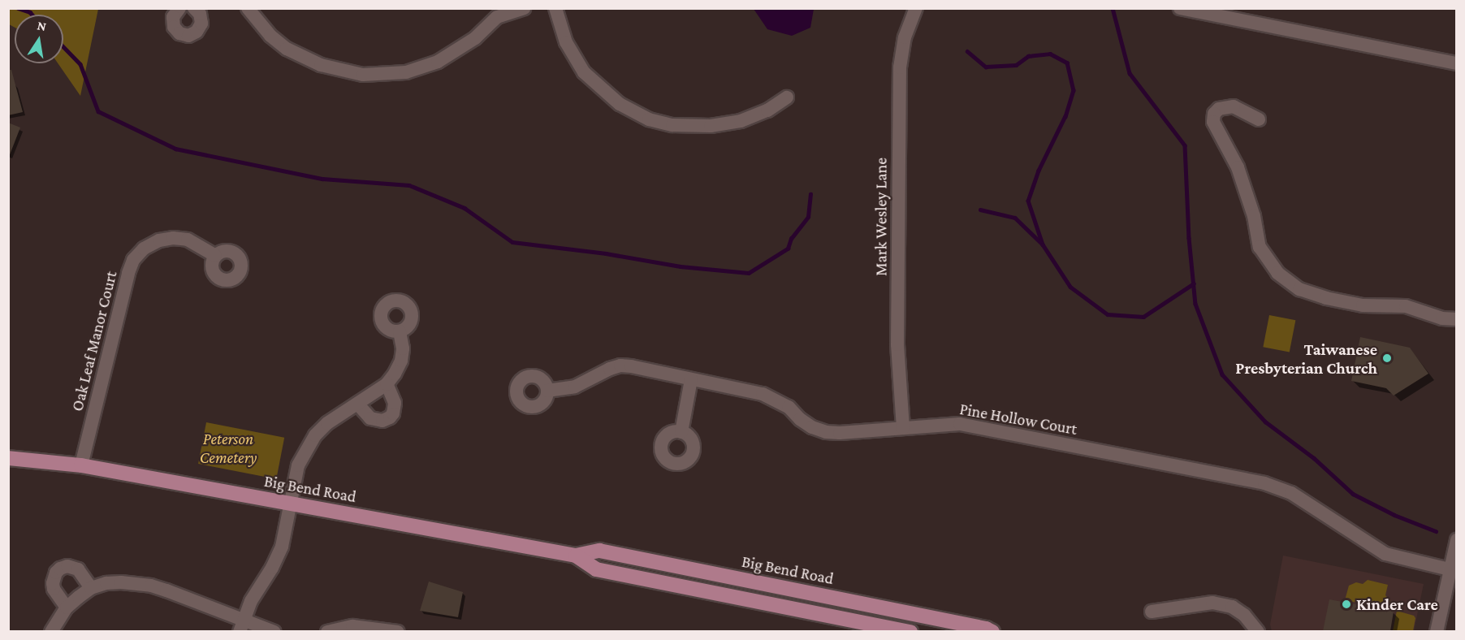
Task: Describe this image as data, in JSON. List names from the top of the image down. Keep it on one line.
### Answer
{"streets":{"main road":["Big Bend Road"],"street":["Mark Wesley Lane","Oak Leaf Manor Court","Pine Hollow Court"]},"crossings":[["Mark Wesley Lane","Pine Hollow Court"],["Oak Leaf Manor Court","Big Bend Road"]],"parks":["Peterson Cemetery"],"places":["Taiwanese Presbyterian Church","Kinder Care"],"north":"top"}
